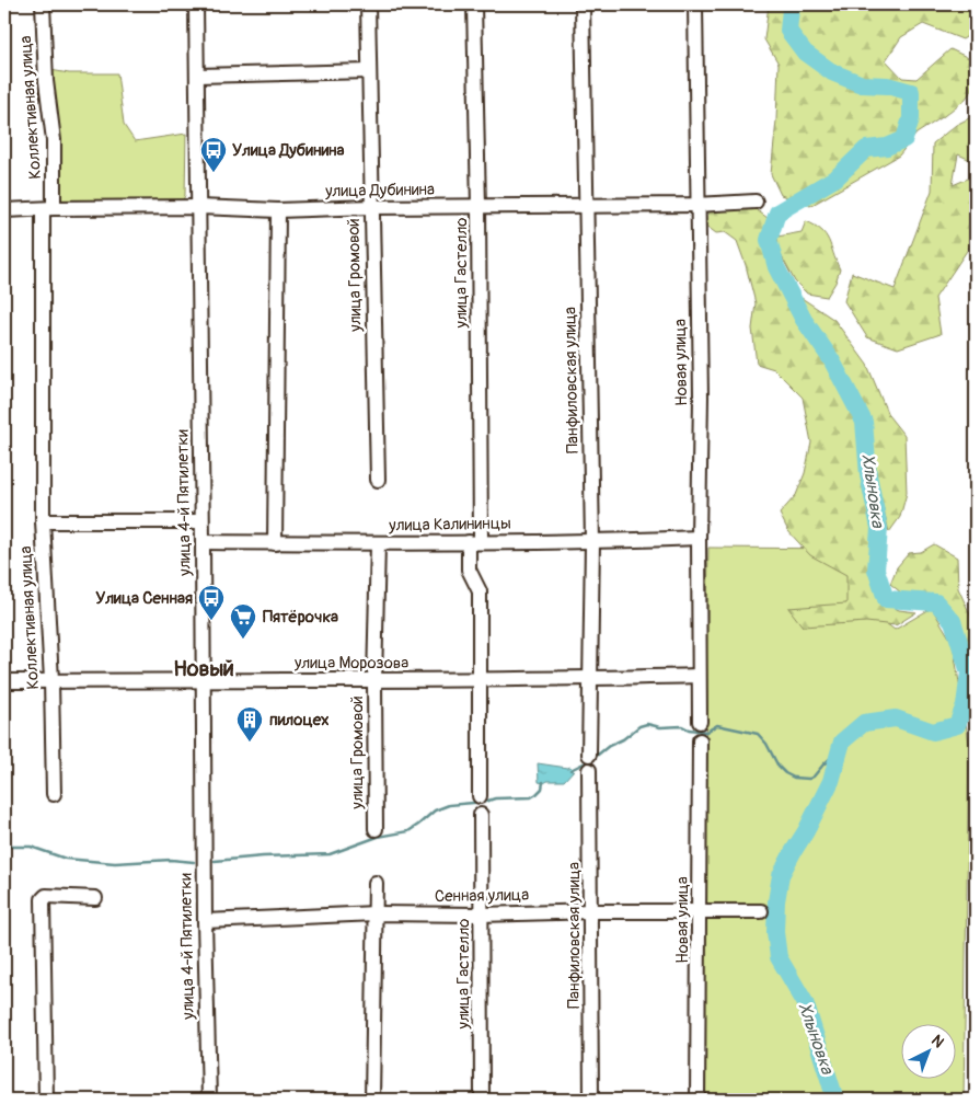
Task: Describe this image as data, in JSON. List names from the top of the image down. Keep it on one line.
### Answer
{"streets":{"street":["Коллективная улица","улица Дубинина","улица Гастелло","улица Громовой","Новая улица","Панфиловская улица","улица 4-й Пятилетки","улица Калининцы","улица Морозова","Сенная улица"]},"crossings":[["Коллективная улица","улица Дубинина"],["Коллективная улица","улица Морозова"],["улица Дубинина","улица Гастелло"],["улица Дубинина","улица Громовой"],["улица Дубинина","Новая улица"],["улица Дубинина","Панфиловская улица"],["улица Дубинина","улица 4-й Пятилетки"],["улица Гастелло","улица Калининцы"],["улица Гастелло","улица Морозова"],["улица Гастелло","Сенная улица"],["улица Громовой","улица Калининцы"],["улица Громовой","улица Морозова"],["Новая улица","улица Калининцы"],["Новая улица","улица Морозова"],["Новая улица","Сенная улица"],["Панфиловская улица","улица Калининцы"],["Панфиловская улица","улица Морозова"],["Панфиловская улица","Сенная улица"],["улица 4-й Пятилетки","улица Калининцы"],["улица 4-й Пятилетки","улица Морозова"],["улица 4-й Пятилетки","Сенная улица"]],"districts":["Новый"],"water":["Хлыновка"],"places":{"bus stop":["Улица Дубинина","Улица Сенная"],"supermarket":["Пятёрочка"],"building":["пилоцех"]},"north":"top right"}
